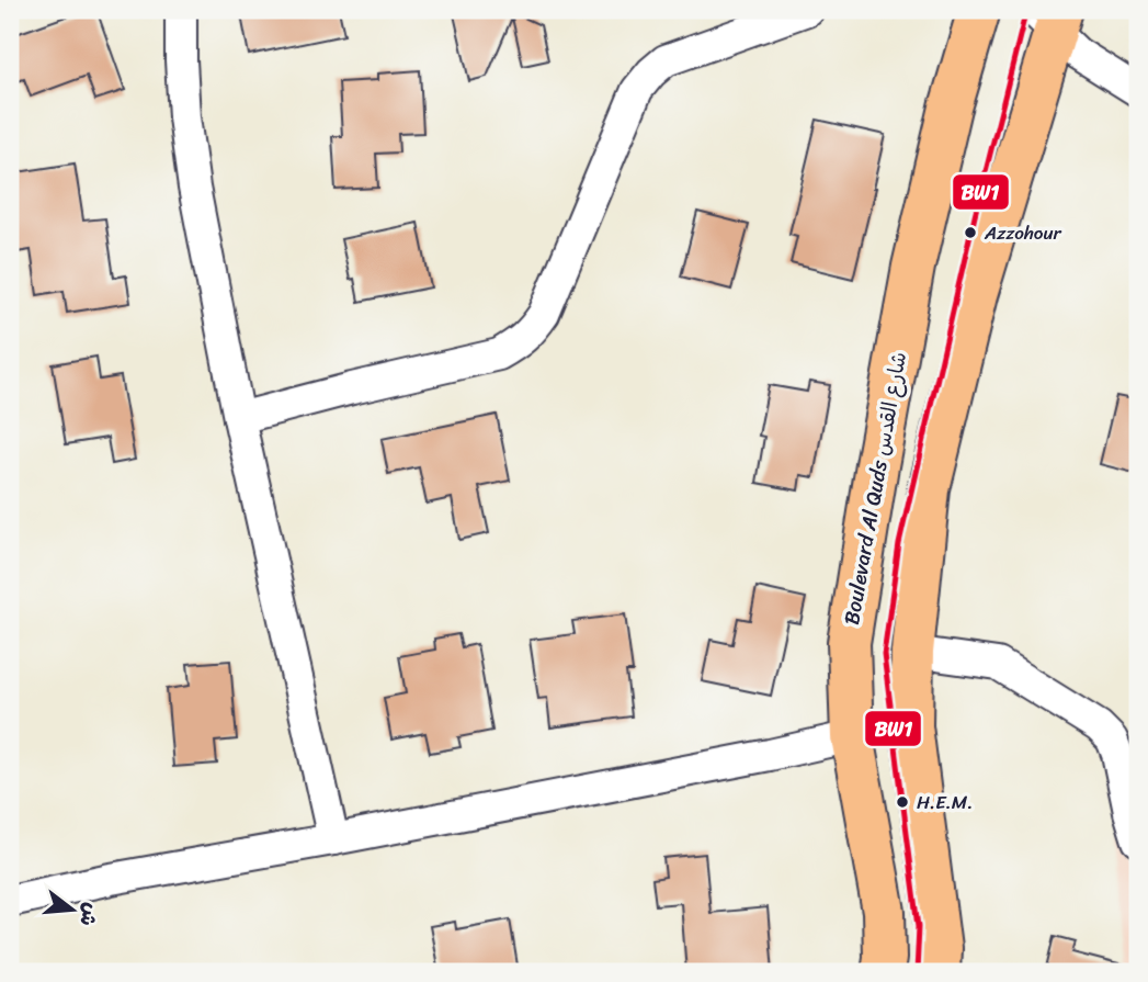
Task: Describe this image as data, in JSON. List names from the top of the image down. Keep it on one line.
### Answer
{"streets":{"main road":["Boulevard Al Quds شارع القدس"]},"places":["Azzohour","H.E.M."],"lines":["transit line BW1"],"north":"right"}
